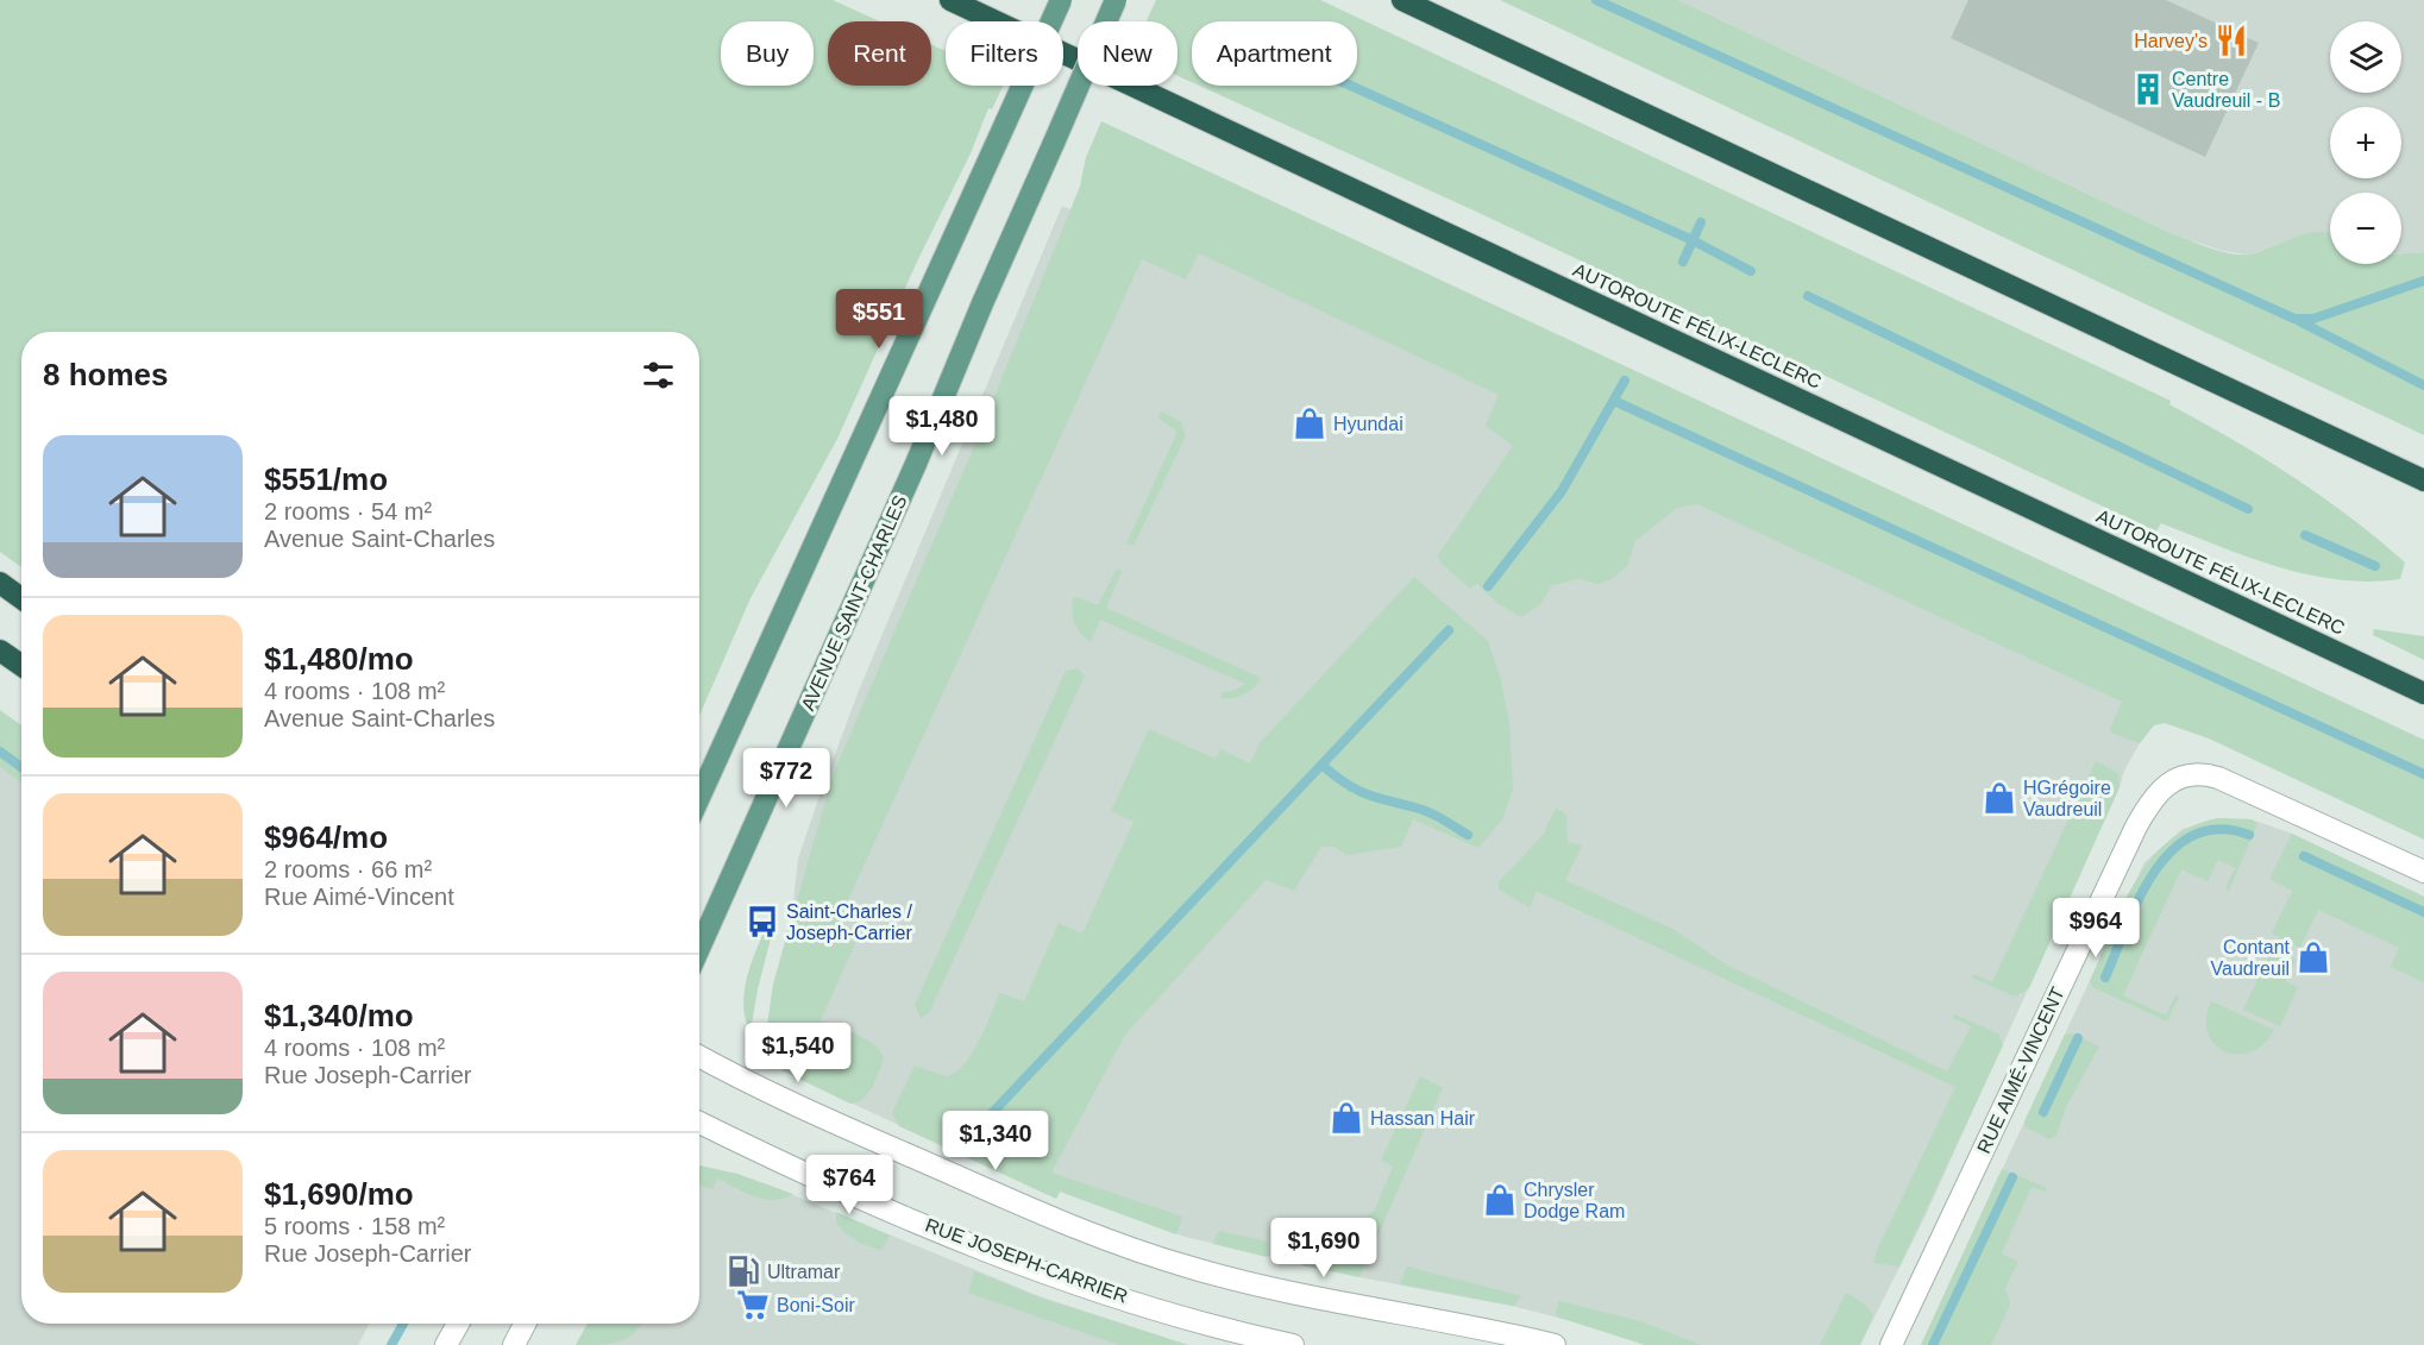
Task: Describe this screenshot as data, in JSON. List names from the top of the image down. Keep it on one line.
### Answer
{"streets":{"highway":["AUTOROUTE FÉLIX-LECLERC"],"main road":["AVENUE SAINT-CHARLES"],"street":["RUE AIMÉ-VINCENT","RUE JOSEPH-CARRIER"]},"places":{"restaurant":["Harvey's"],"building":["Centre Vaudreuil - B"],"shop":["Hyundai","HGrégoire Vaudreuil","Contant Vaudreuil","Hassan Hair","Chrysler Dodge Ram"],"bus stop":["Saint-Charles / Joseph-Carrier"],"fuel station":["Ultramar"],"supermarket":["Boni-Soir"]},"page":{"map_buttons":["+","−"],"chip":["Buy","Rent","Filters","New","Apartment"],"price":["$551","$1,480","$772","$964","$1,540","$1,340","$764","$1,690"],"heading":"8 homes","list":[{"name":"$551/mo","note":"2 rooms · 54 m² · Avenue Saint-Charles"},{"name":"$1,480/mo","note":"4 rooms · 108 m² · Avenue Saint-Charles"},{"name":"$964/mo","note":"2 rooms · 66 m² · Rue Aimé-Vincent"},{"name":"$1,340/mo","note":"4 rooms · 108 m² · Rue Joseph-Carrier"},{"name":"$1,690/mo","note":"5 rooms · 158 m² · Rue Joseph-Carrier"}]}}
